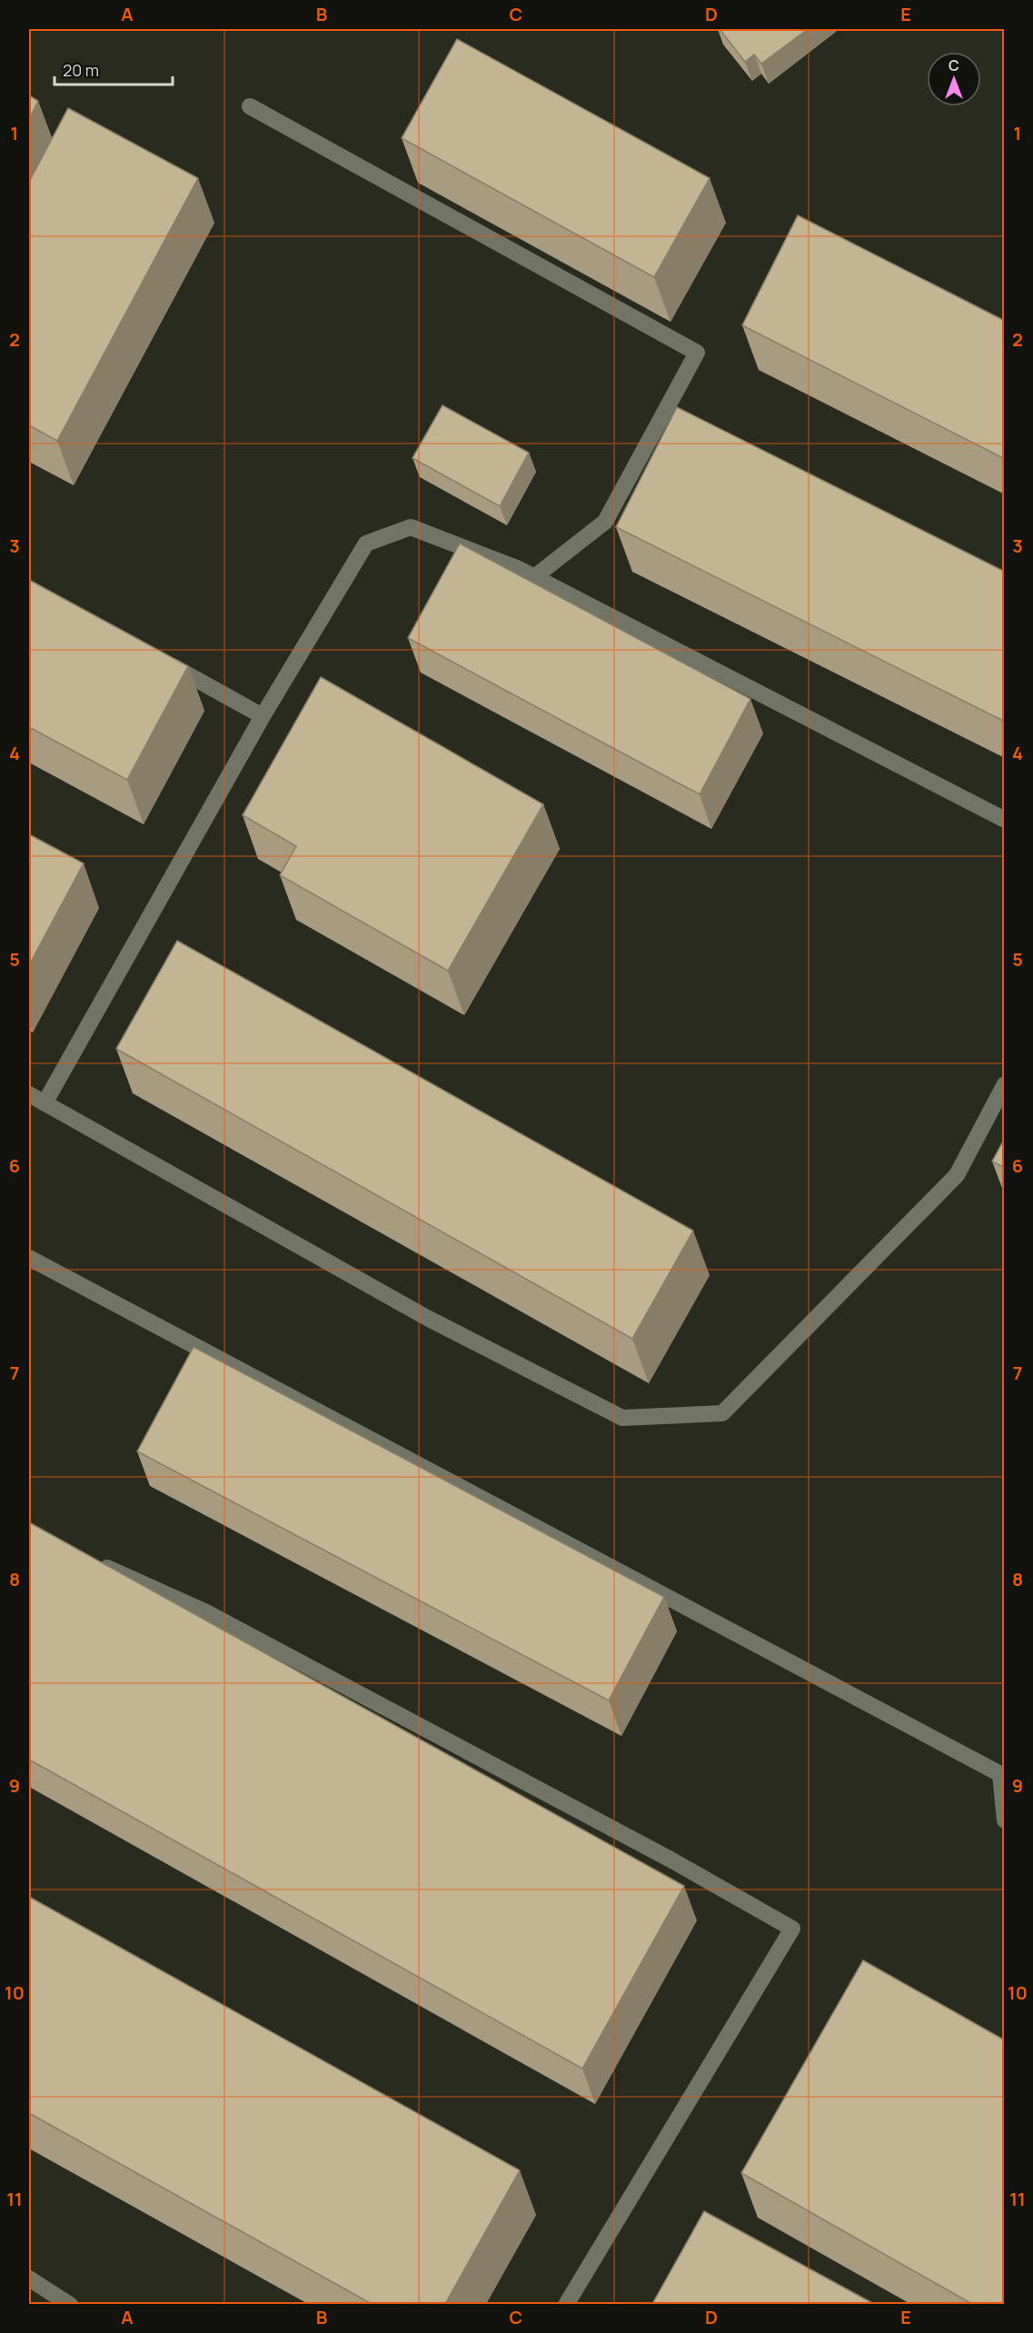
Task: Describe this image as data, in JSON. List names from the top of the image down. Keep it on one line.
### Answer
{"scale_bar":"20 m","north":"top","grid":{"columns":["A","B","C","D","E"],"rows":["1","2","3","4","5","6","7","8","9","10","11"]}}
